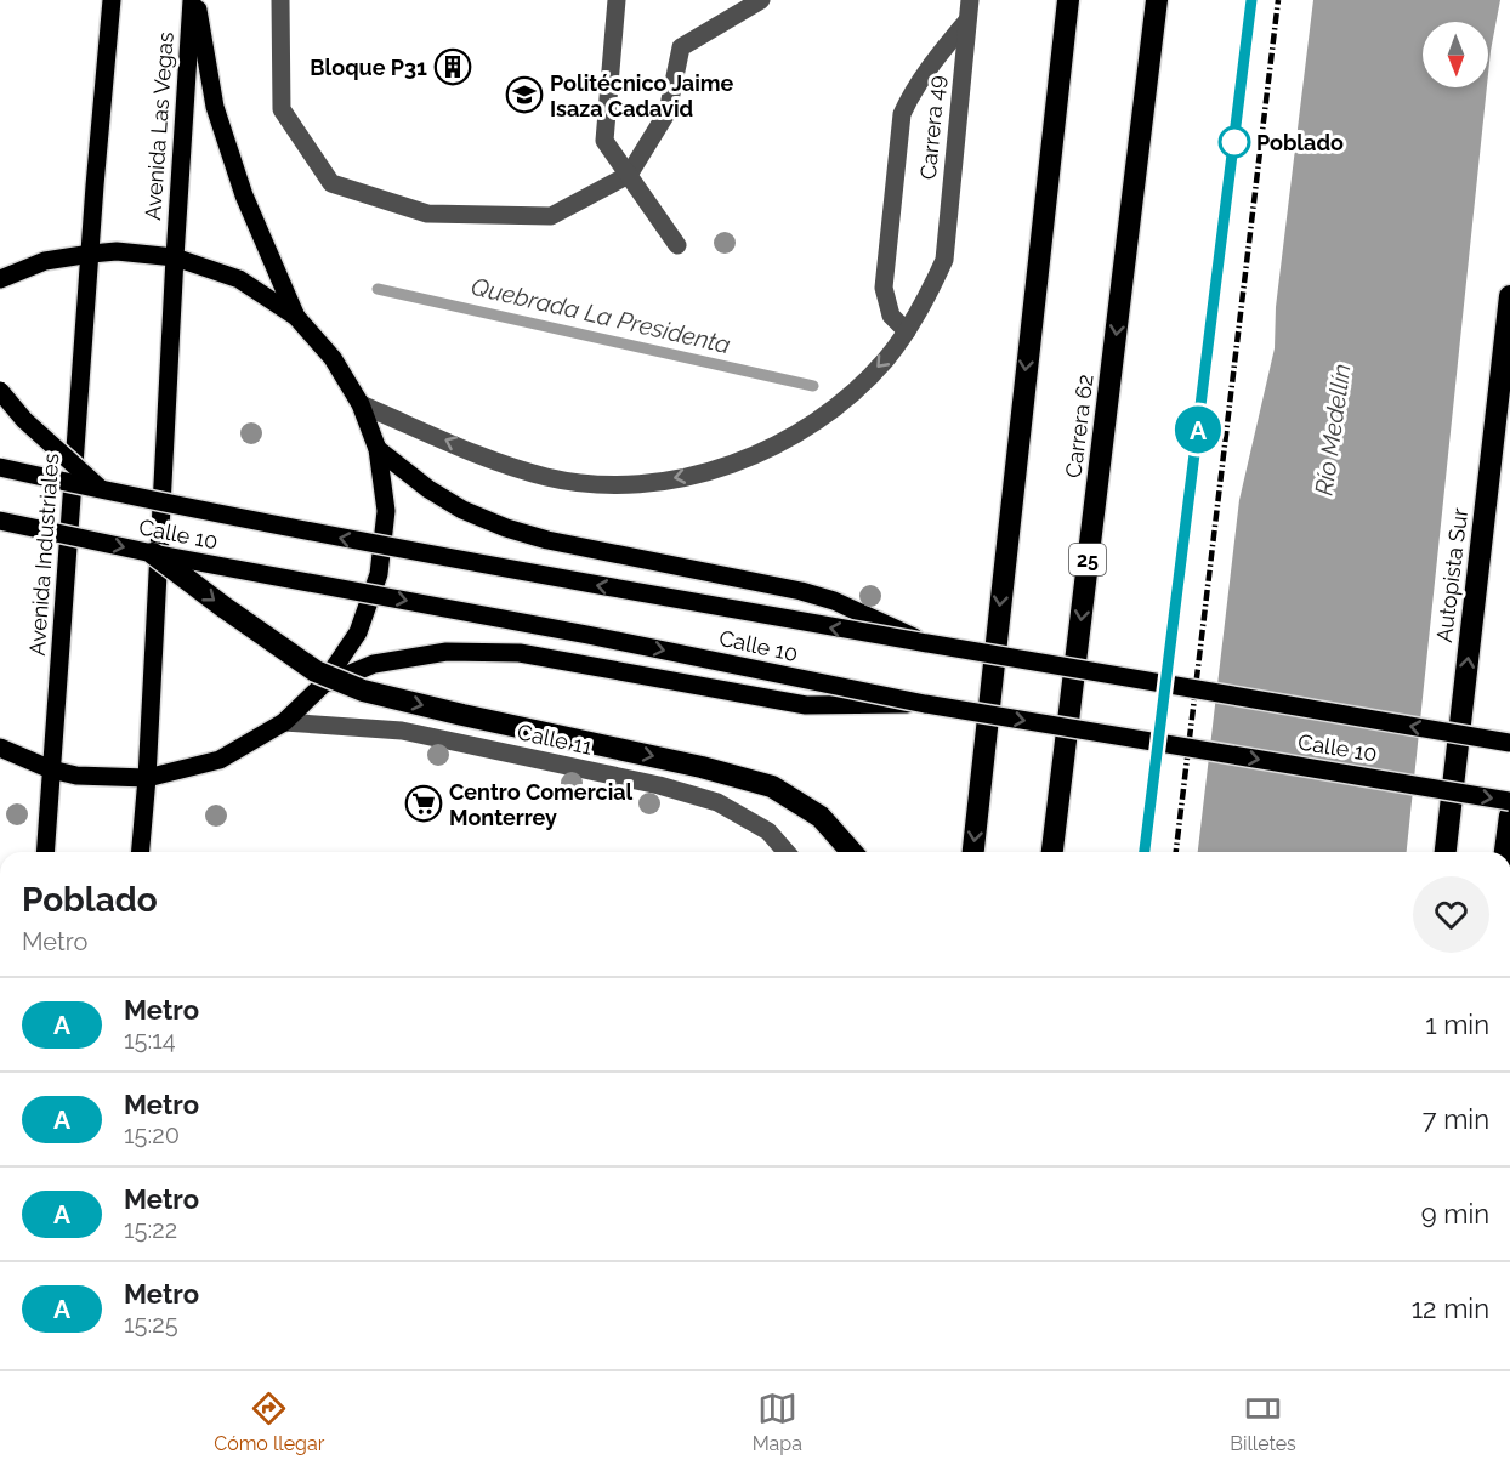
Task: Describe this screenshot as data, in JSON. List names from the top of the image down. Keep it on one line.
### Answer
{"streets":{"highway":["Carrera 62","25","Autopista Sur"],"main road":["Avenida Las Vegas","Calle 10","Avenida Industriales"],"street":["Carrera 49","Calle 11"]},"one_way":["Autopista Sur"],"water":["Quebrada La Presidenta","Río Medellín"],"places":{"building":["Bloque P31"],"school or university":["Politécnico Jaime Isaza Cadavid"],"other":["Poblado"],"supermarket":["Centro Comercial Monterrey"]},"lines":["metro line A"],"north":"bottom","page":{"on_map":"A","heading":["Poblado","Metro"],"list":[{"mark":"A","name":"Metro","note":"15:14","value":"1 min"},{"mark":"A","name":"Metro","note":"15:20","value":"7 min"},{"mark":"A","name":"Metro","note":"15:22","value":"9 min"},{"mark":"A","name":"Metro","note":"15:25","value":"12 min"}],"tabs":["Cómo llegar","Mapa","Billetes"]}}
